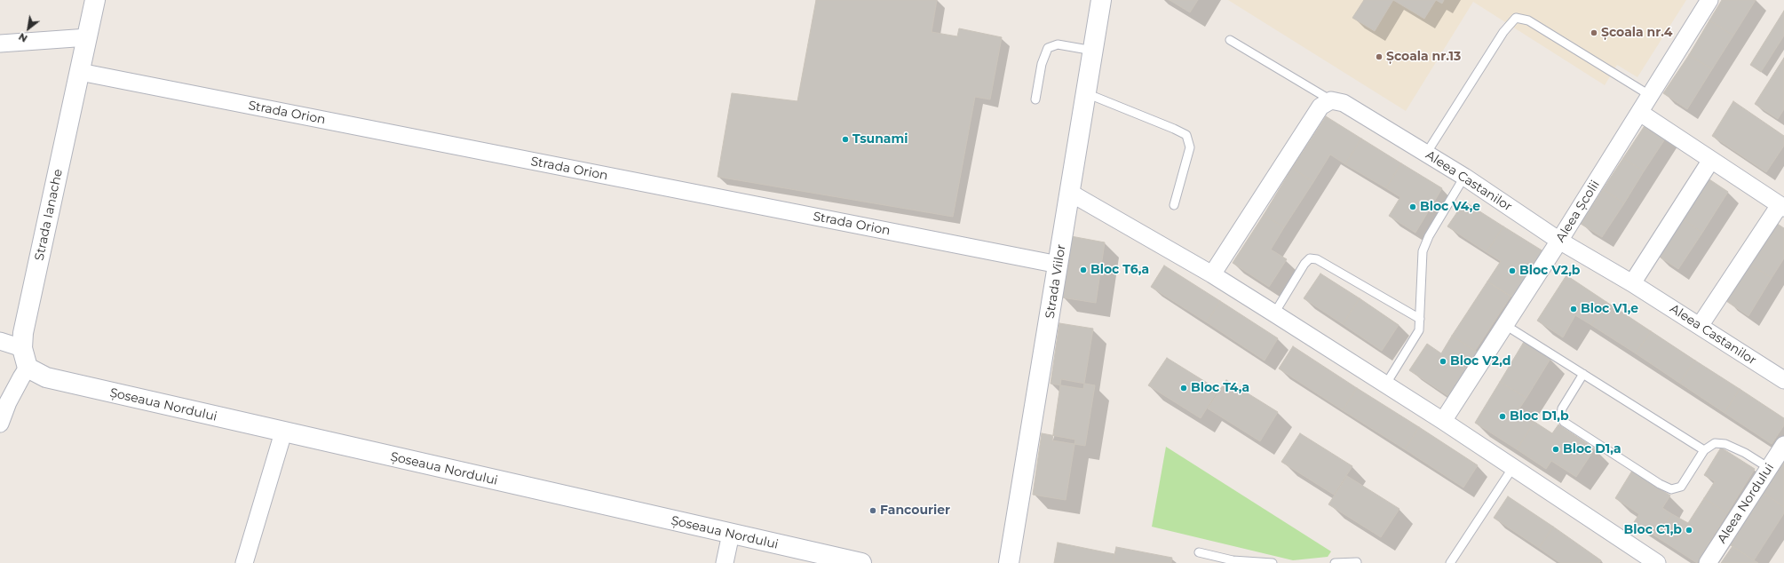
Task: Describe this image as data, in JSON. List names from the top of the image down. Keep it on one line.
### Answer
{"streets":{"street":["Strada Orion","Aleea Castanilor","Aleea Școlii","Strada Ianache","Strada Viilor","Șoseaua Nordului","Aleea Nordului"]},"crossings":[["Strada Orion","Strada Ianache"],["Strada Orion","Strada Viilor"],["Aleea Castanilor","Aleea Școlii"],["Strada Ianache","Șoseaua Nordului"]],"places":["Școala nr.4","Școala nr.13","Tsunami","Bloc V4,e","Bloc T6,a","Bloc V2,b","Bloc V1,e","Bloc V2,d","Bloc T4,a","Bloc D1,b","Bloc D1,a","Fancourier","Bloc C1,b"],"north":"bottom left"}
